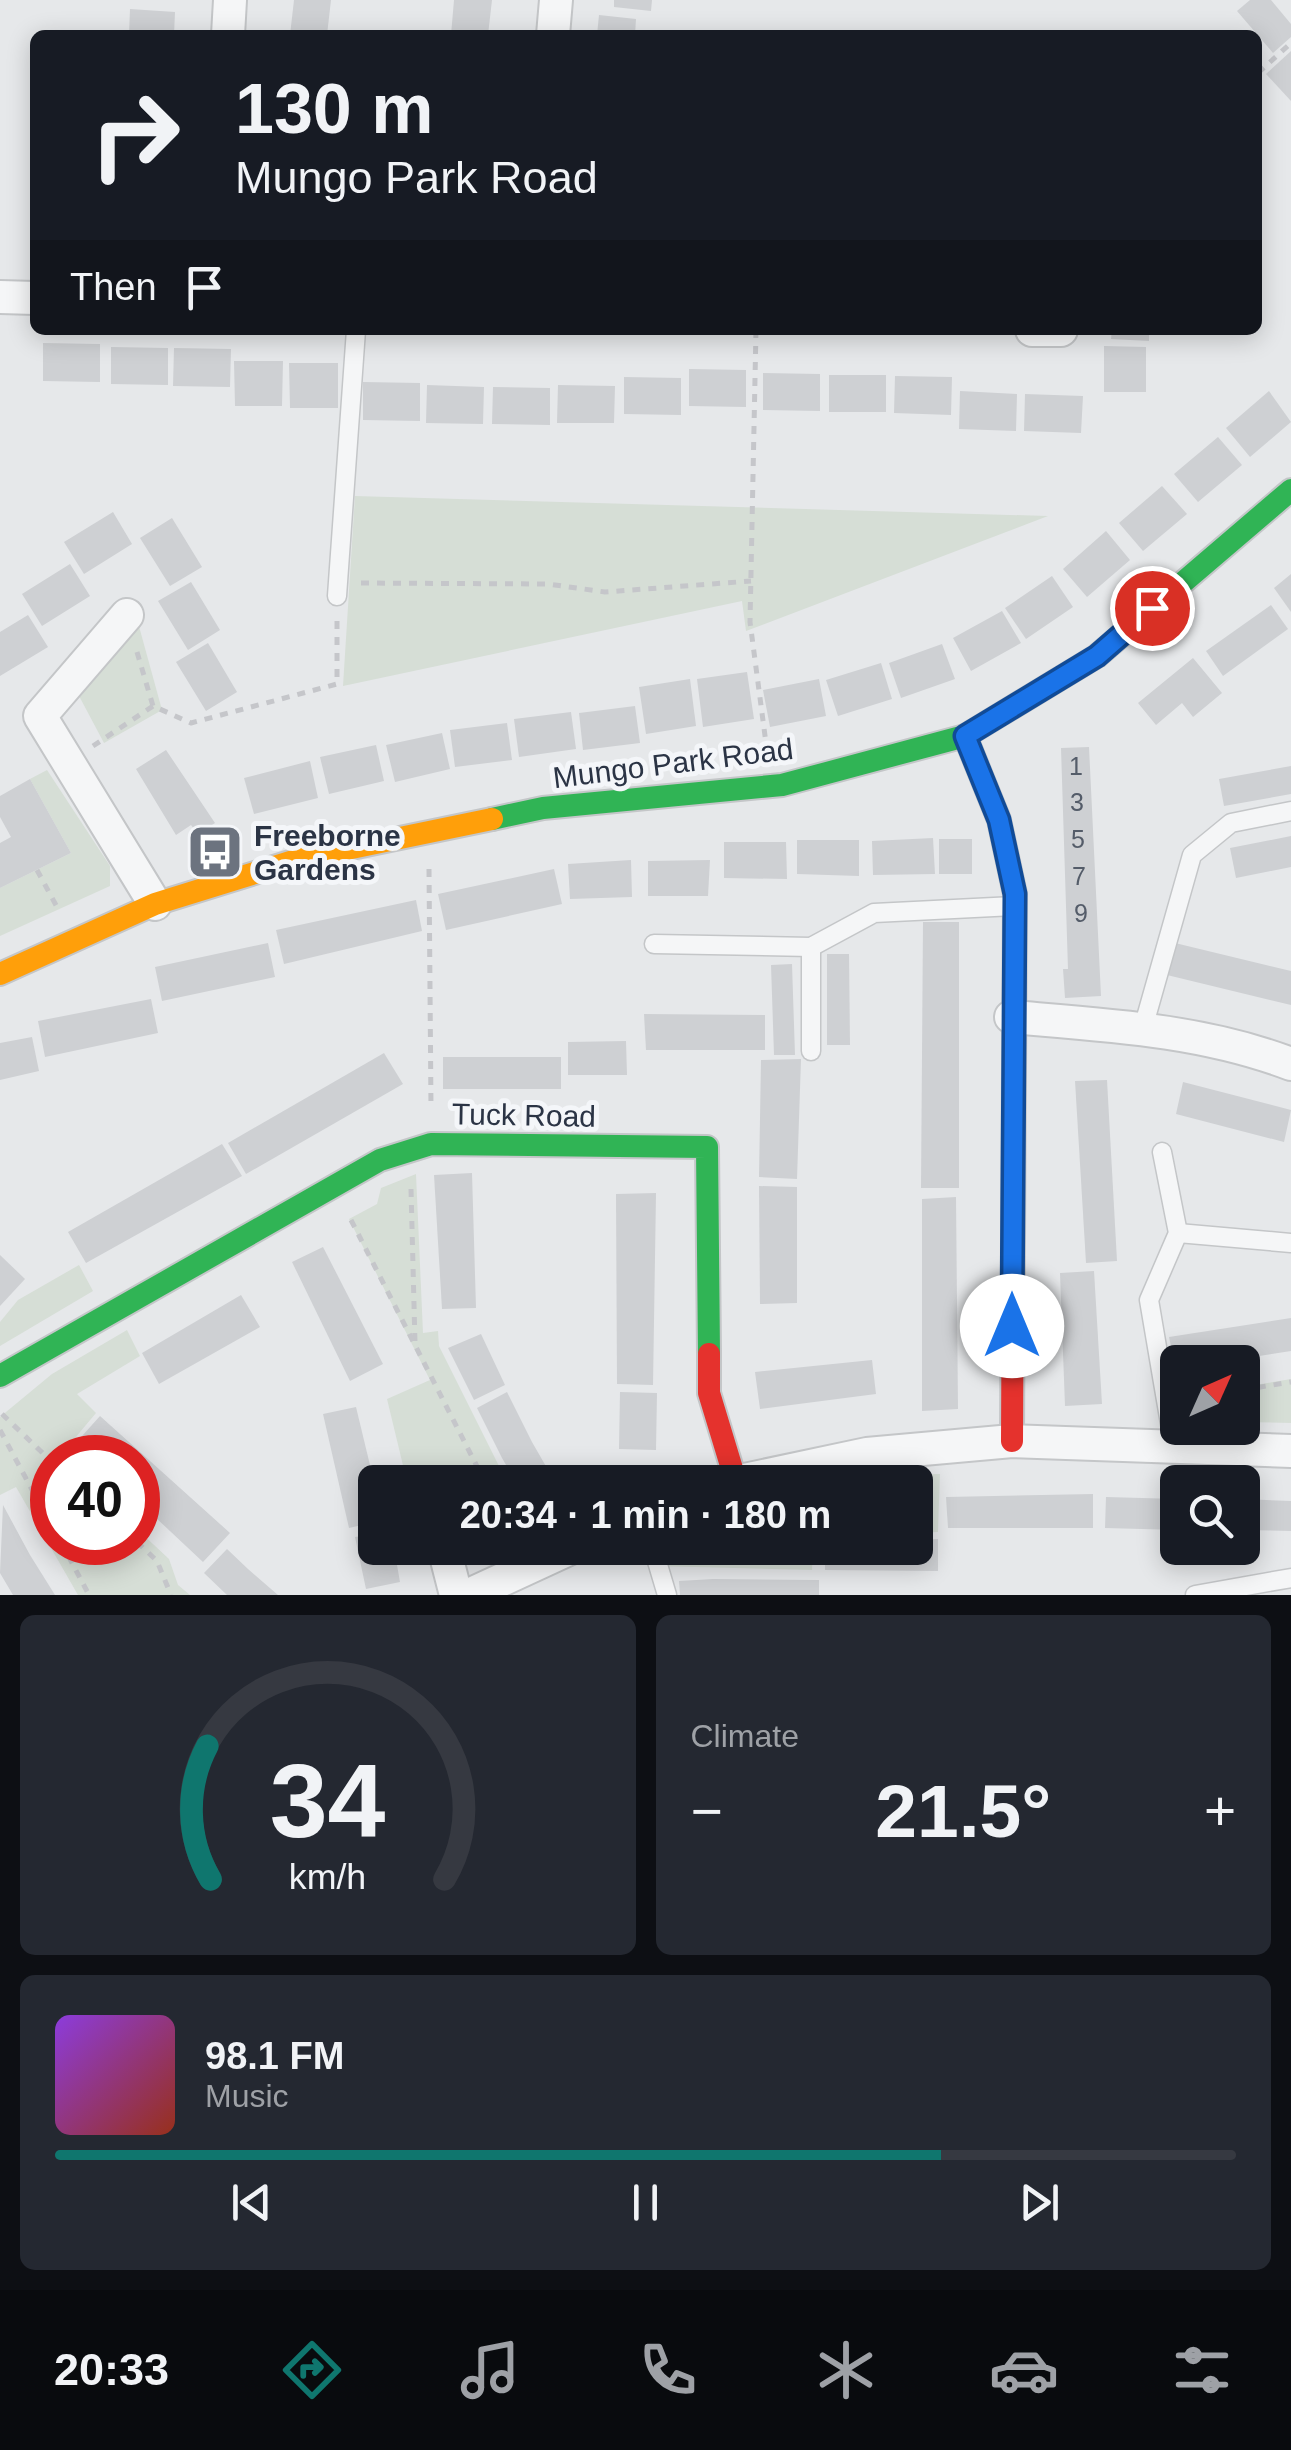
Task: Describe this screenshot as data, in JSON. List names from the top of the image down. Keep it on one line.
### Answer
{"streets":{"street":["Mungo Park Road","Tuck Road"]},"places":{"bus stop":["Freeborne Gardens"]},"house_numbers":["1","3","5","7","9"],"north":"top right","page":{"turn":["130 m","Mungo Park Road"],"then":"Then","limit":"40","trip":"20:34 · 1 min · 180 m","tile":"Climate","heat":["−","21.5°","+"],"song":["98.1 FM","Music"],"tabs":"20:33","gauge":["34","km/h"]}}
